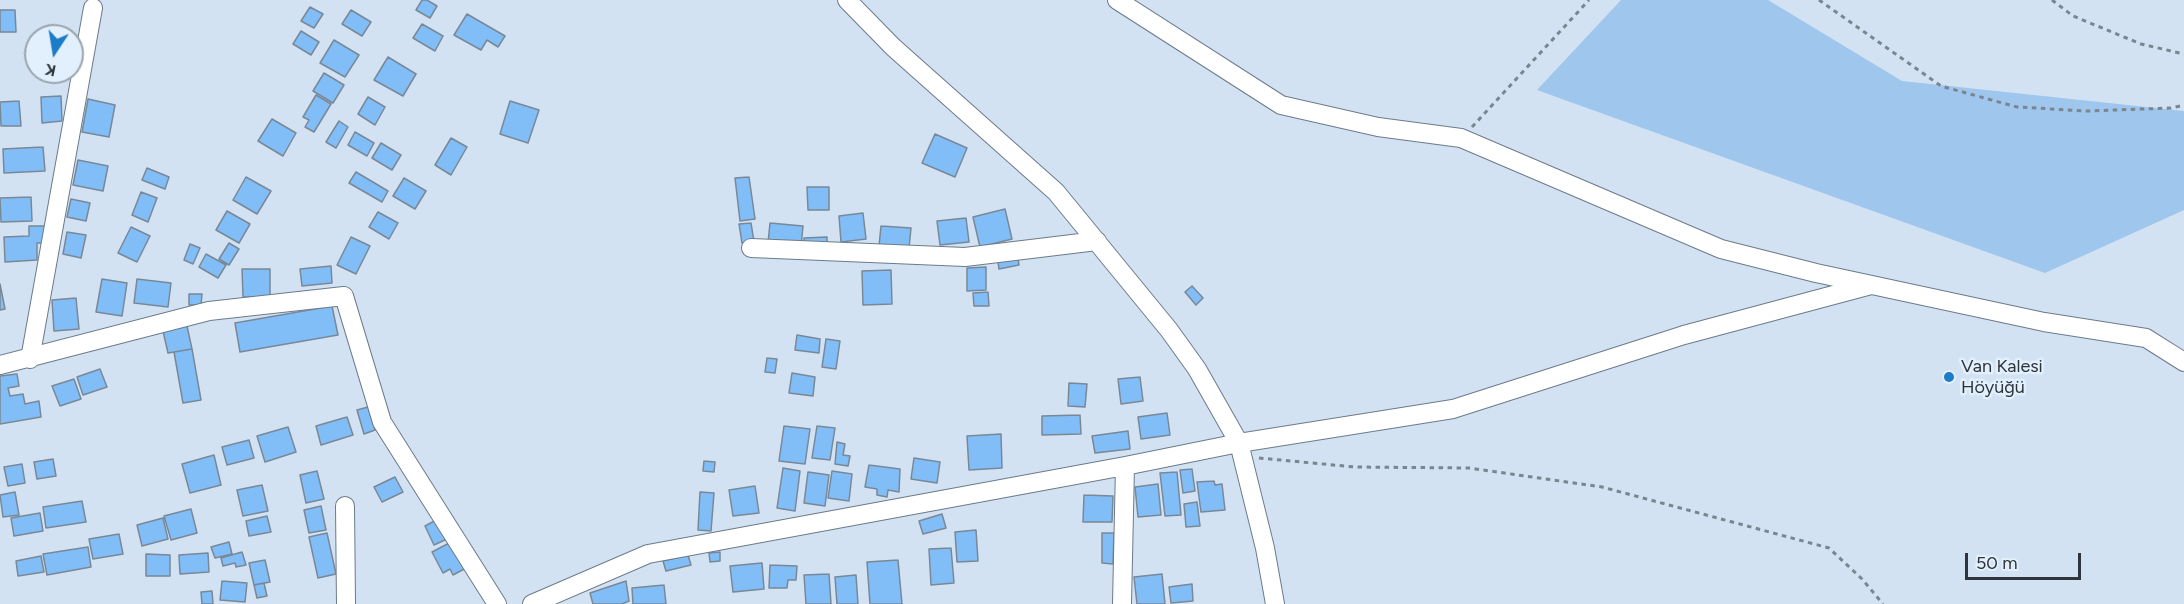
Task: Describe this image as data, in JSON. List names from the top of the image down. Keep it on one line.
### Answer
{"places":["Van Kalesi Höyüğü"],"scale_bar":"50 m","north":"bottom"}
